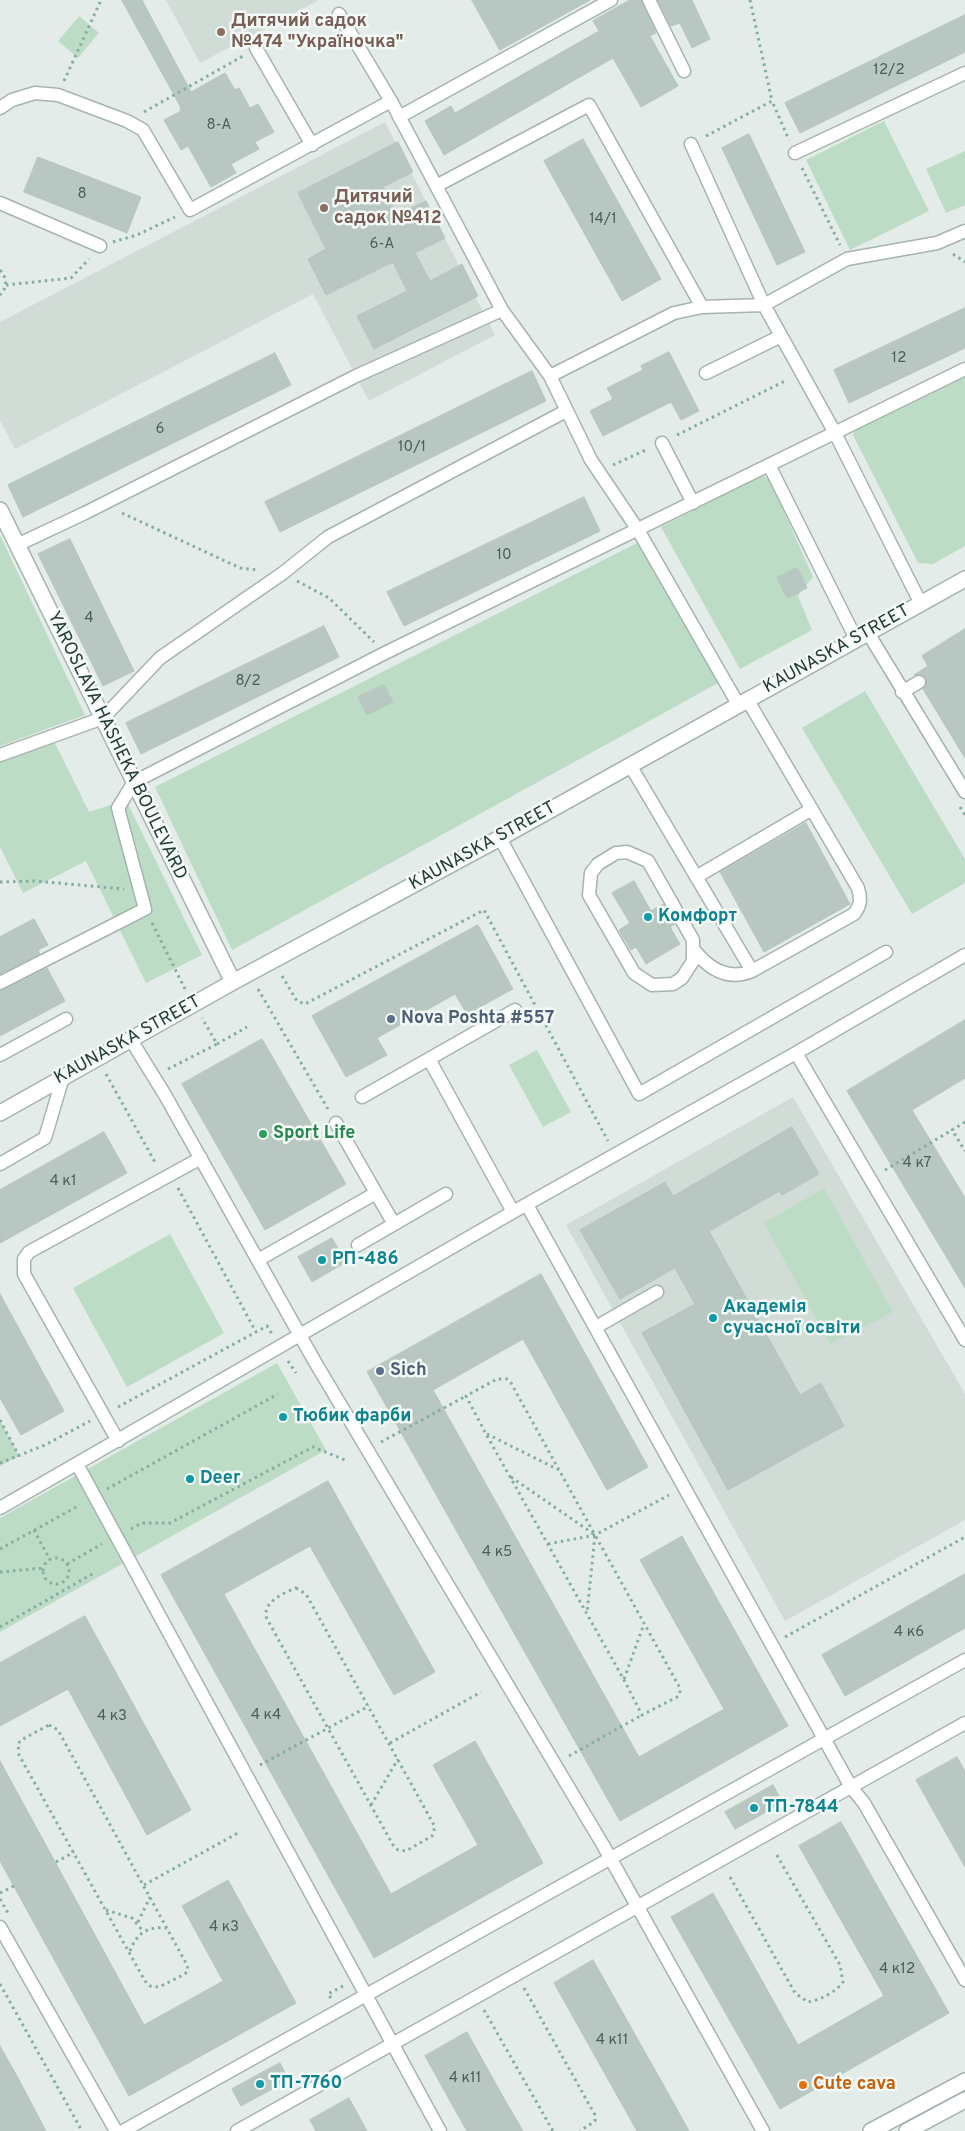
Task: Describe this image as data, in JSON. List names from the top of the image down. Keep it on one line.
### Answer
{"streets":{"street":["KAUNASKA STREET","YAROSLAVA HASHEKA BOULEVARD"]},"crossings":[["KAUNASKA STREET","YAROSLAVA HASHEKA BOULEVARD"]],"places":["Дитячий садок №474 \"Україночка\"","Дитячий садок №412","Комфорт","Nova Poshta #557","Sport Life","РП-486","Академія сучасної освіти","Sich","Тюбик фарби","Deer","ТП-7844","ТП-7760","Cute cava"],"house_numbers":["12/2","8-А","8","14/1","6-А","12","6","10/1","10","4","8/2","4 к7","4 к1","4 к5","4 к6","4 к4","4 к3","4 к3","4 к12","4 к11","4 к11"]}
